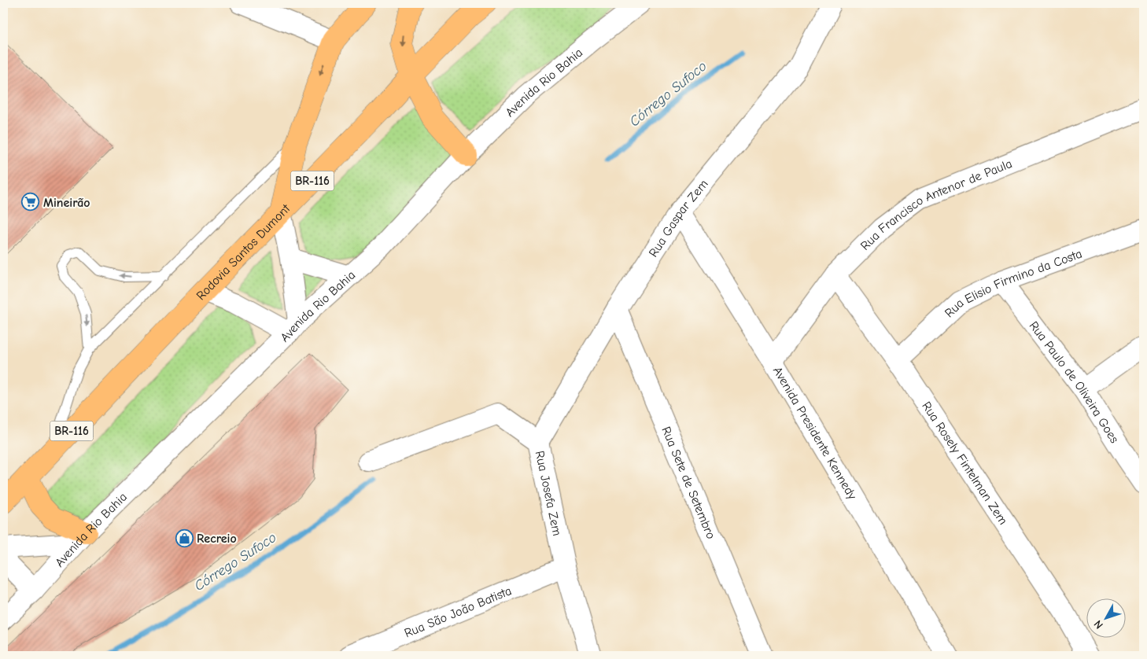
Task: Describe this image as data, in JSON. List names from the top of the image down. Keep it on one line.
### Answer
{"streets":{"highway":["BR-116","Rodovia Santos Dumont"],"street":["Avenida Rio Bahia","Rua Francisco Antenor de Paula","Rua Gaspar Zem","Rua Elisio Firmino da Costa","Rua Paulo de Oliveira Goes","Avenida Presidente Kennedy","Rua Rosely Fintelman Zem","Rua Sete de Setembro","Rua Josefa Zem","Rua São João Batista"]},"crossings":[["Rua Francisco Antenor de Paula","Avenida Presidente Kennedy"],["Rua Francisco Antenor de Paula","Rua Rosely Fintelman Zem"],["Rua Gaspar Zem","Avenida Presidente Kennedy"],["Rua Gaspar Zem","Rua Sete de Setembro"],["Rua Gaspar Zem","Rua Josefa Zem"],["Rua Elisio Firmino da Costa","Rua Paulo de Oliveira Goes"],["Rua Elisio Firmino da Costa","Rua Rosely Fintelman Zem"],["Rua Josefa Zem","Rua São João Batista"]],"water":["Córrego Sufoco"],"places":{"supermarket":["Mineirão"],"shop":["Recreio"]},"north":"bottom left"}
